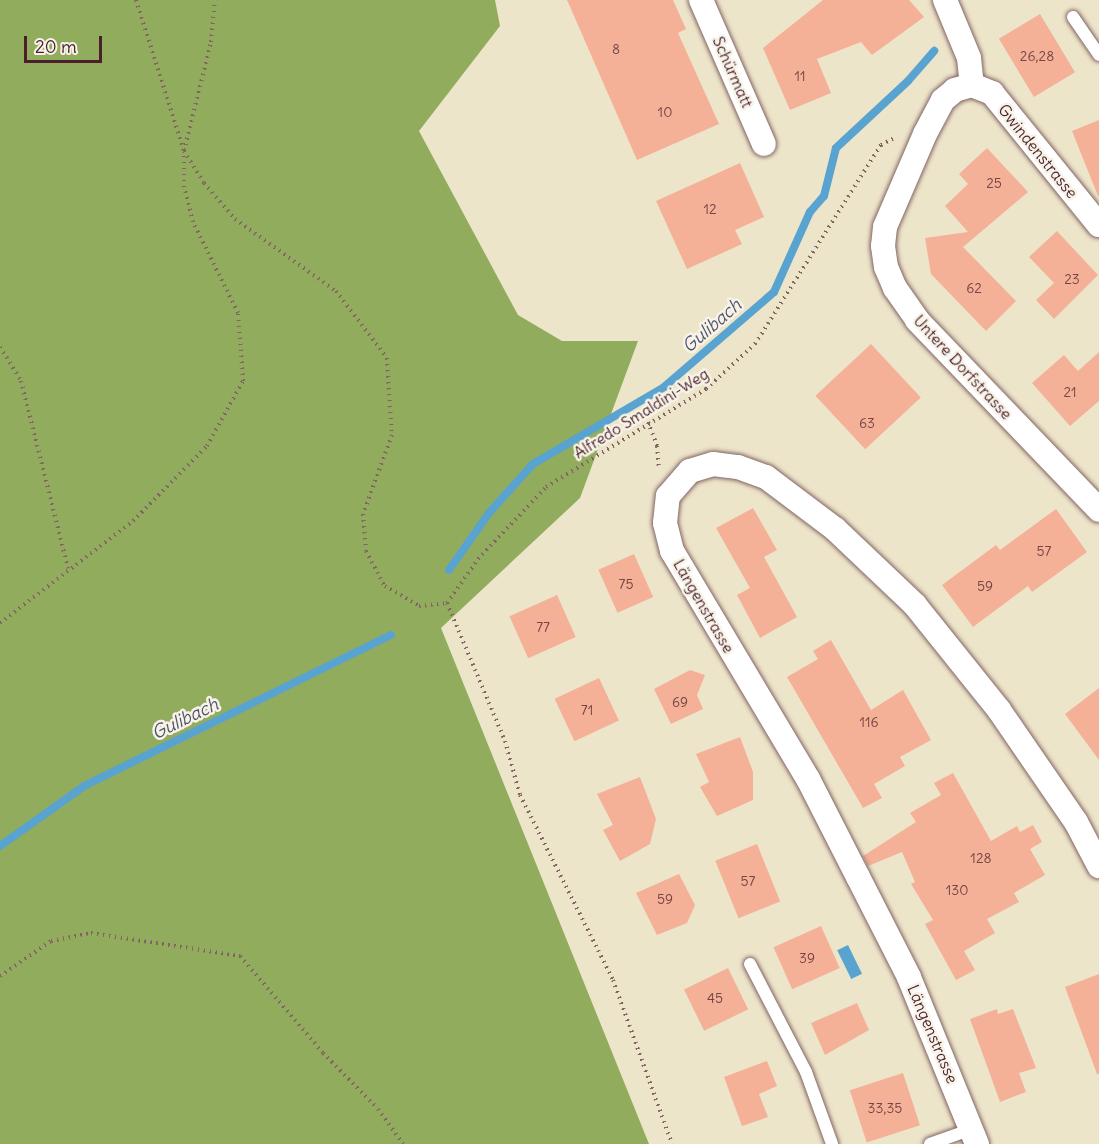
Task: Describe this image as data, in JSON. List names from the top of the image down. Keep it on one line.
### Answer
{"streets":{"street":["Schürmatt","Gwindenstrasse","Untere Dorfstrasse","Längenstrasse"],"path":["Alfredo Smaldini-Weg"]},"crossings":[["Gwindenstrasse","Untere Dorfstrasse"],["Untere Dorfstrasse","Alfredo Smaldini-Weg"]],"water":["Gulibach"],"house_numbers":["8","26,28","11","10","25","12","23","62","21","63","57","75","59","77","69","71","116","128","57","130","59","39","45","33,35"],"scale_bar":"20 m"}
